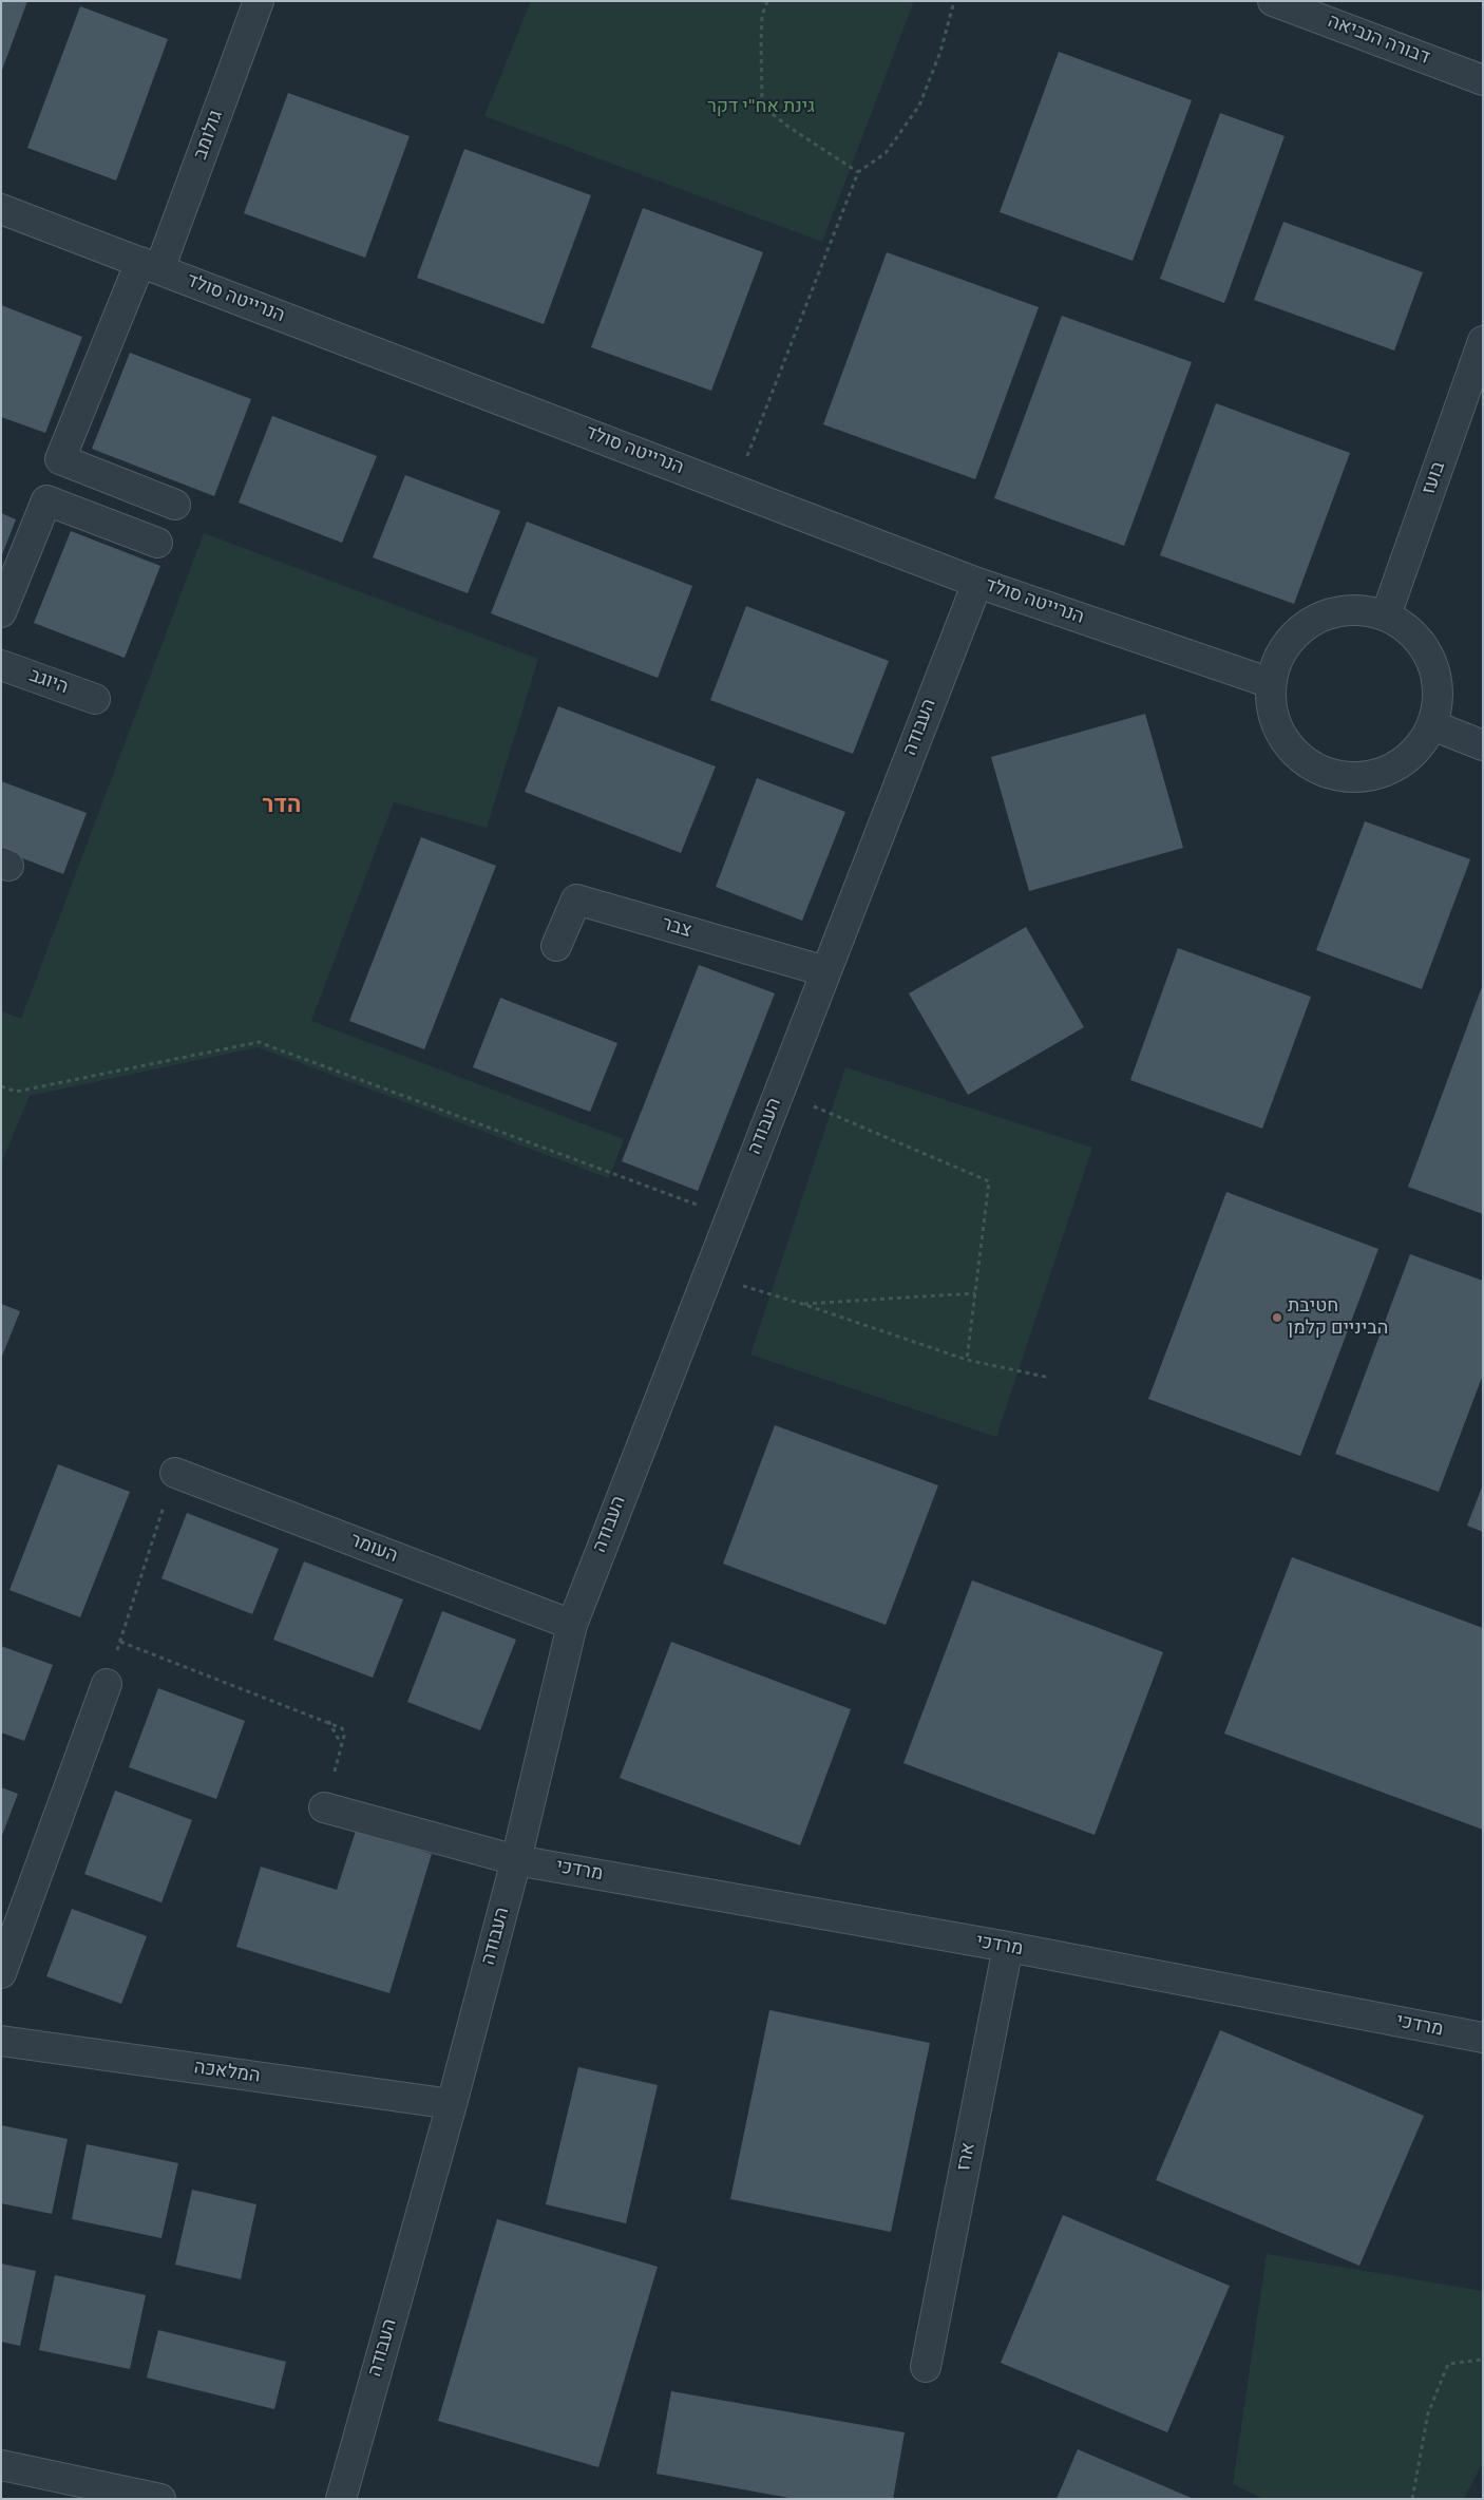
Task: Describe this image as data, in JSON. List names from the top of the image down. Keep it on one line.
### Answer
{"streets":{"street":["דבורה הנביאה","גולומב","הנרייטה סולד","בועז","היוגב","העבודה","צבר","העומר","מרדכי","המלאכה","ארז"]},"crossings":[["גולומב","הנרייטה סולד"],["הנרייטה סולד","בועז"],["הנרייטה סולד","העבודה"],["העבודה","צבר"],["העבודה","העומר"],["העבודה","מרדכי"],["העבודה","המלאכה"],["מרדכי","ארז"]],"districts":["הדר"],"parks":["גינת אח\"י דקר"],"places":["חטיבת הביניים קלמן"]}
